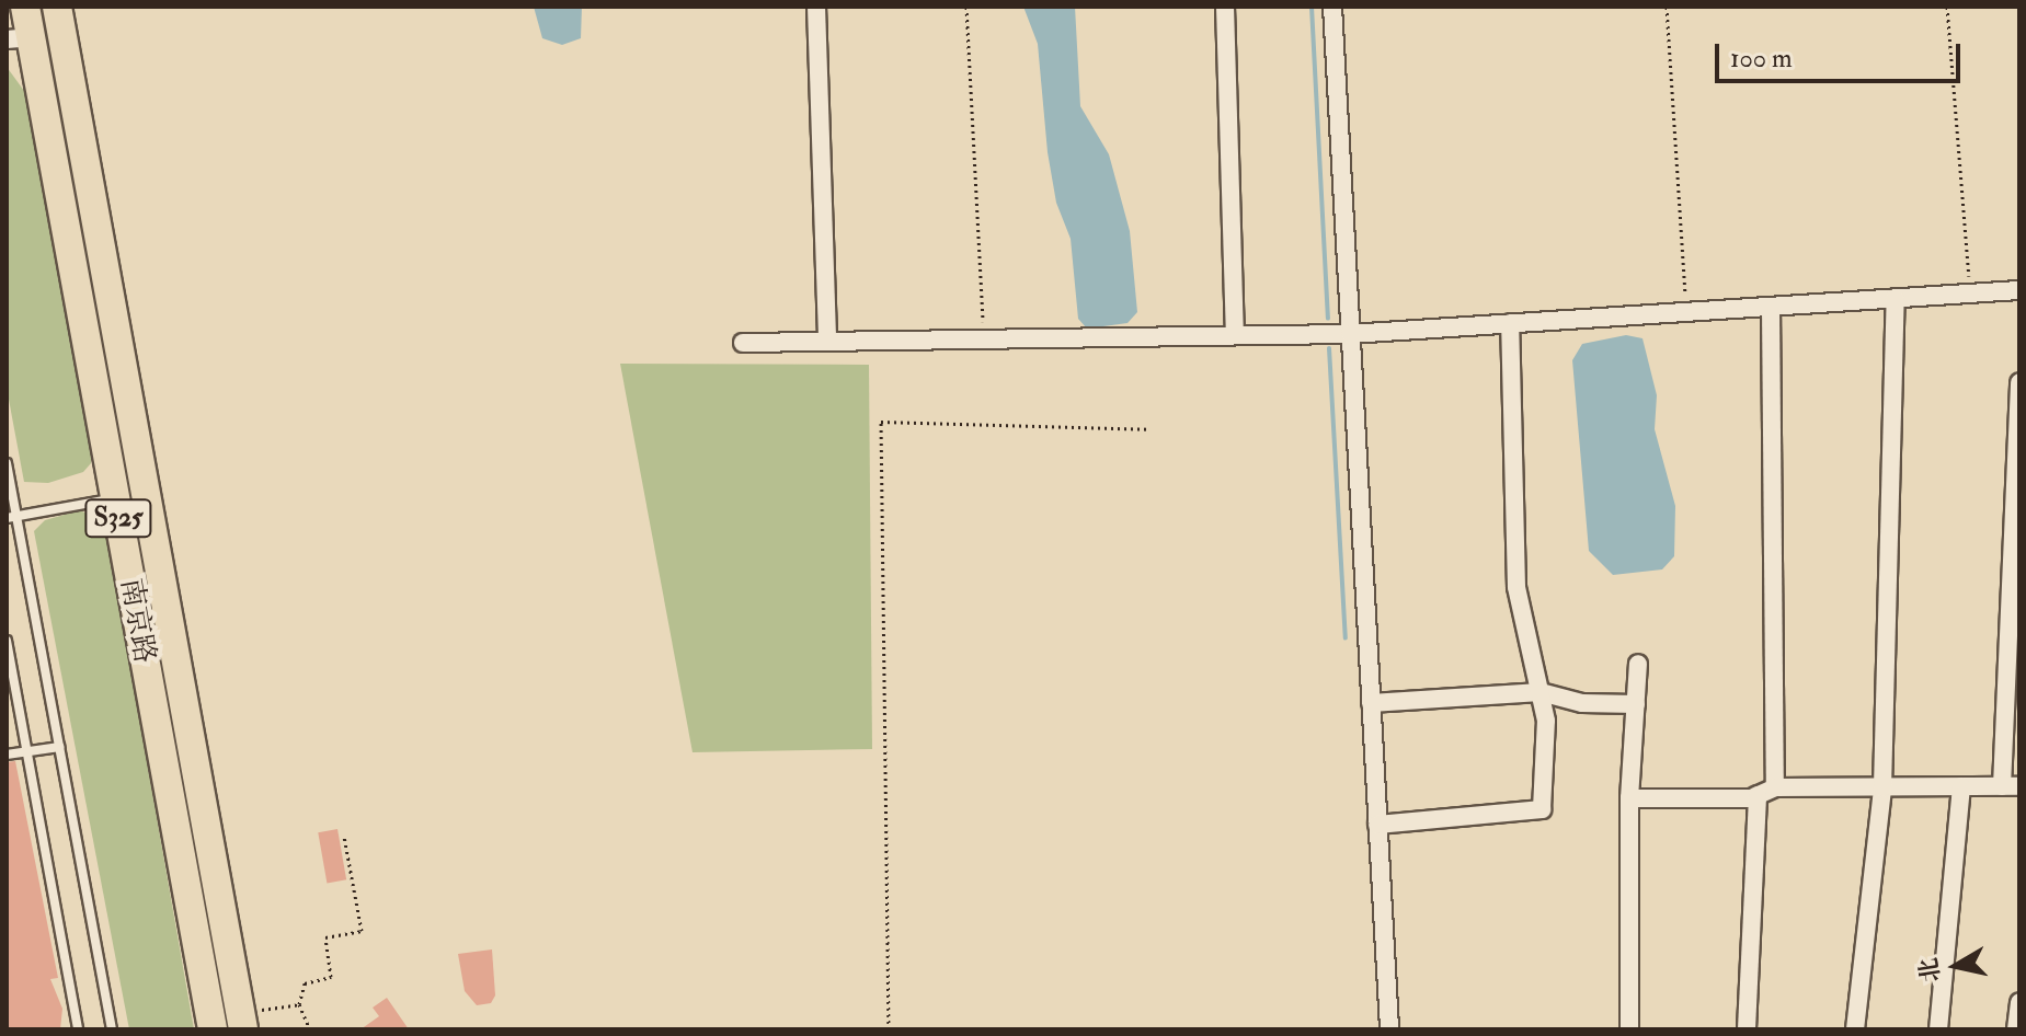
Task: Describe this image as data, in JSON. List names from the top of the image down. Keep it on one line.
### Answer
{"streets":{"main road":["S325","南京路"]},"scale_bar":"100 m","north":"left"}
